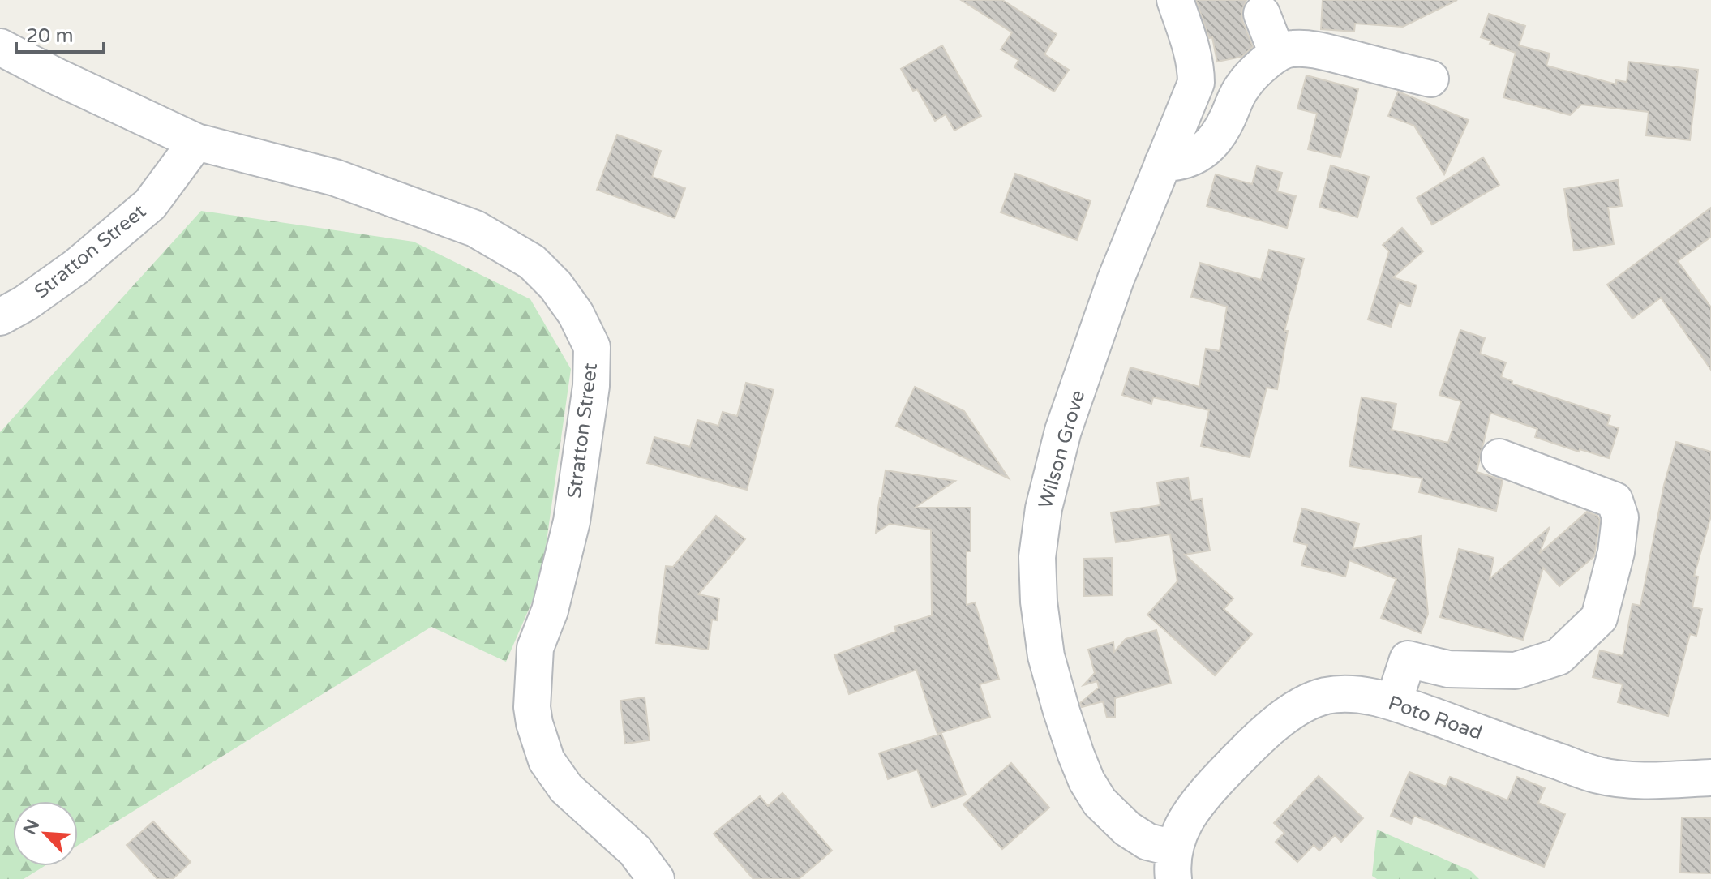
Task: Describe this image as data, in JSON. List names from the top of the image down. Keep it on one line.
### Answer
{"streets":{"street":["Stratton Street","Wilson Grove","Poto Road"]},"crossings":[["Wilson Grove","Poto Road"]],"scale_bar":"20 m","north":"top left"}
